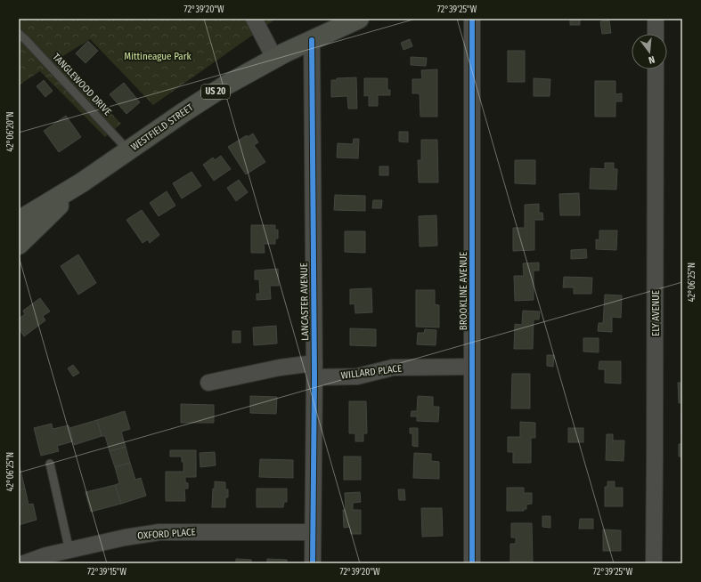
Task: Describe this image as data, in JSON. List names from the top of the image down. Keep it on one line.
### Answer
{"streets":{"main road":["US 20","WESTFIELD STREET"],"street":["BROOKLINE AVENUE","LANCASTER AVENUE","ELY AVENUE","WILLARD PLACE","OXFORD PLACE"],"lane":["TANGLEWOOD DRIVE"]},"crossings":[["TANGLEWOOD DRIVE","WESTFIELD STREET"],["WESTFIELD STREET","LANCASTER AVENUE"],["BROOKLINE AVENUE","WILLARD PLACE"],["LANCASTER AVENUE","WILLARD PLACE"],["LANCASTER AVENUE","OXFORD PLACE"]],"parks":["Mittineague Park"],"north":"bottom","coordinates":["72°39'20\"W","72°39'25\"W","42°06'20\"N","42°06'25\"N","72°39'15\"W"]}
